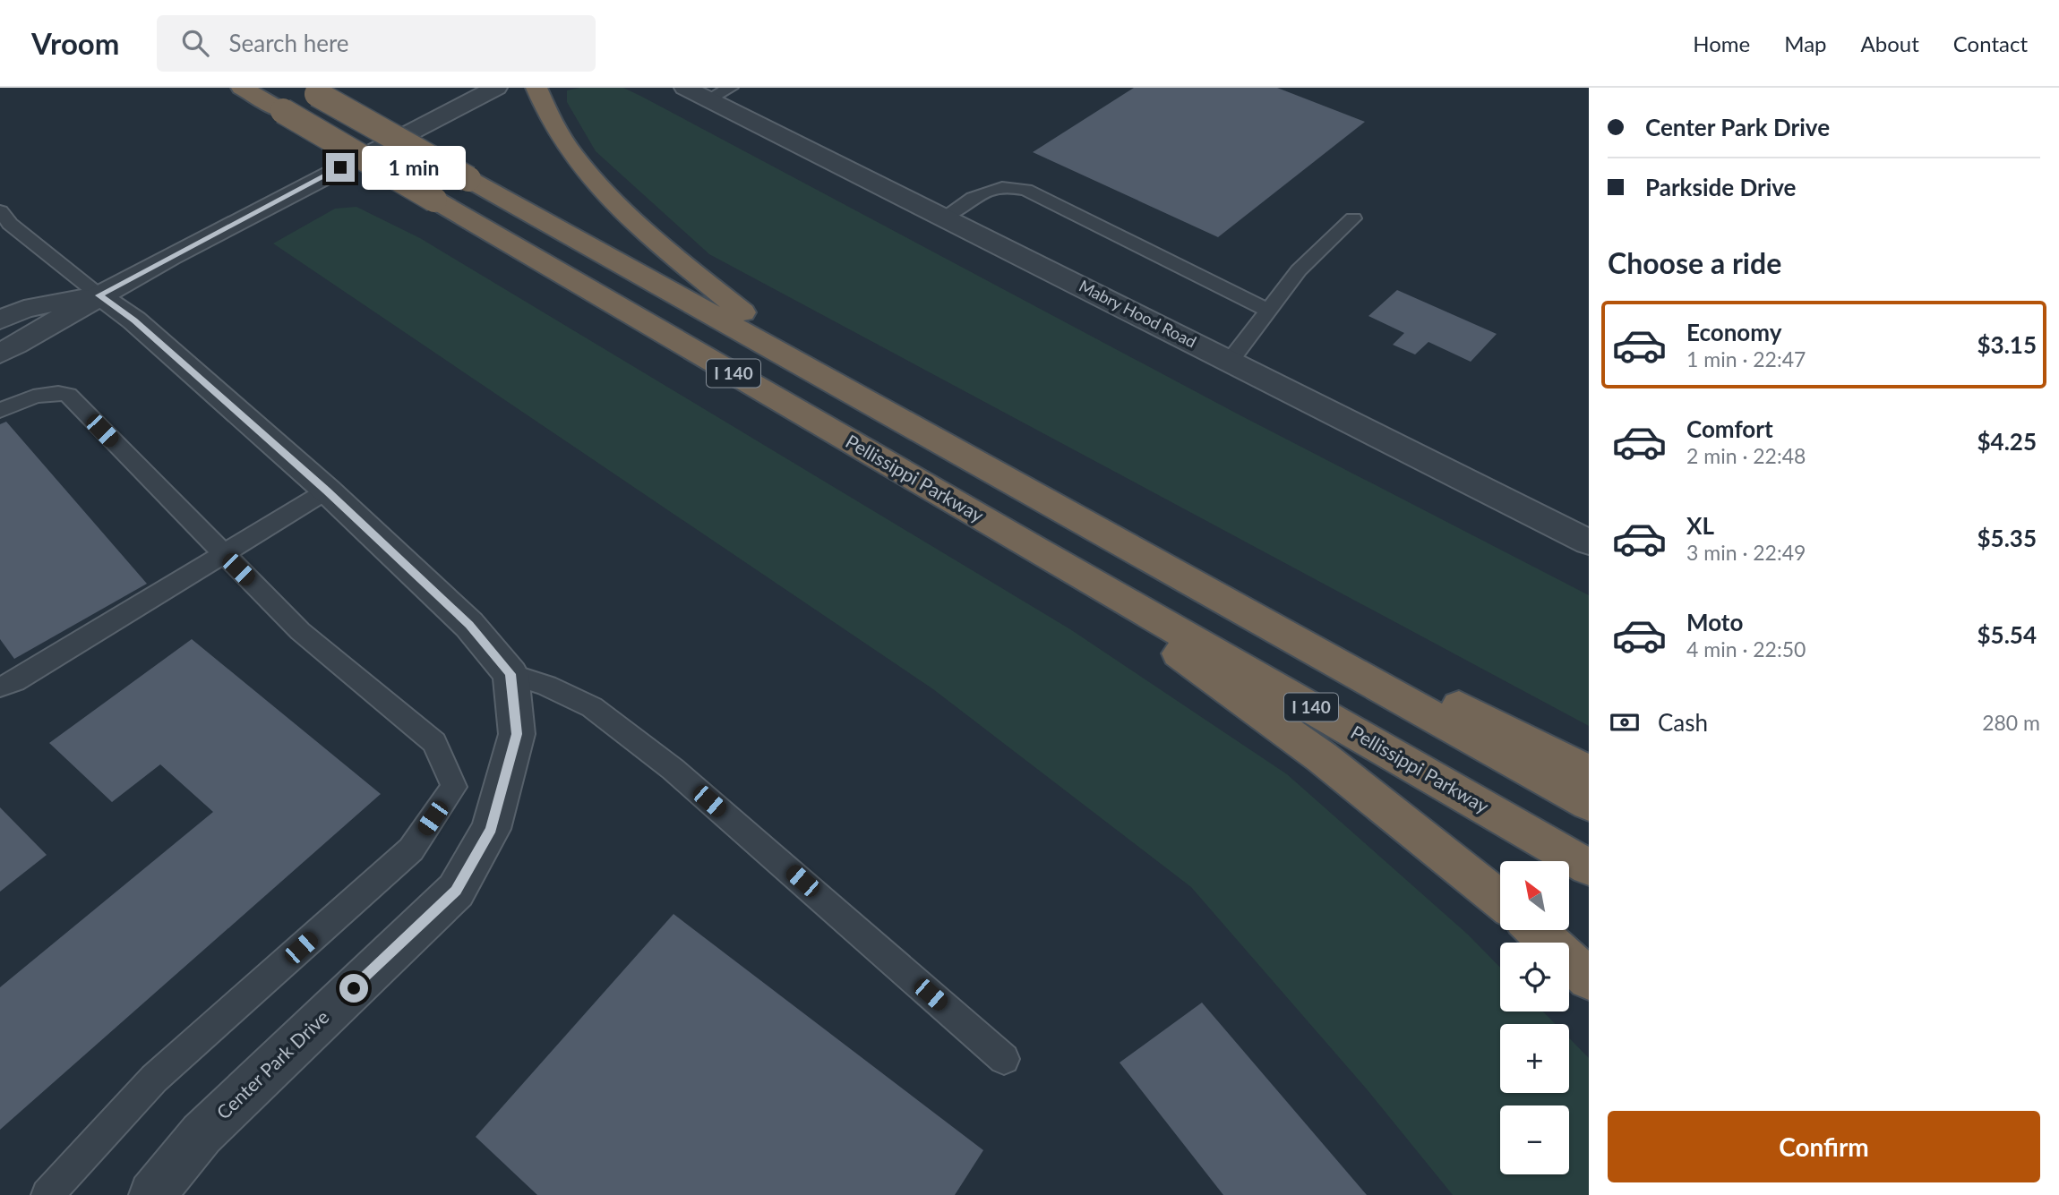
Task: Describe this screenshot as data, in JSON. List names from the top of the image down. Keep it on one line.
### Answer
{"streets":{"highway":["I 140","Pellissippi Parkway"],"street":["Mabry Hood Road","Center Park Drive"]},"north":"top left","page":{"header":"Vroom","search":"Search here","nav":["Home","Map","About","Contact"],"banner":["Center Park Drive","Parkside Drive"],"bubble":"1 min","heading":"Choose a ride","list":[{"name":"Economy","note":"1 min · 22:47","value":"$3.15"},{"name":"Comfort","note":"2 min · 22:48","value":"$4.25"},{"name":"XL","note":"3 min · 22:49","value":"$5.35"},{"name":"Moto","note":"4 min · 22:50","value":"$5.54"}],"pay":["Cash","280 m"],"map_buttons":["+","−"],"buttons":"Confirm"}}
